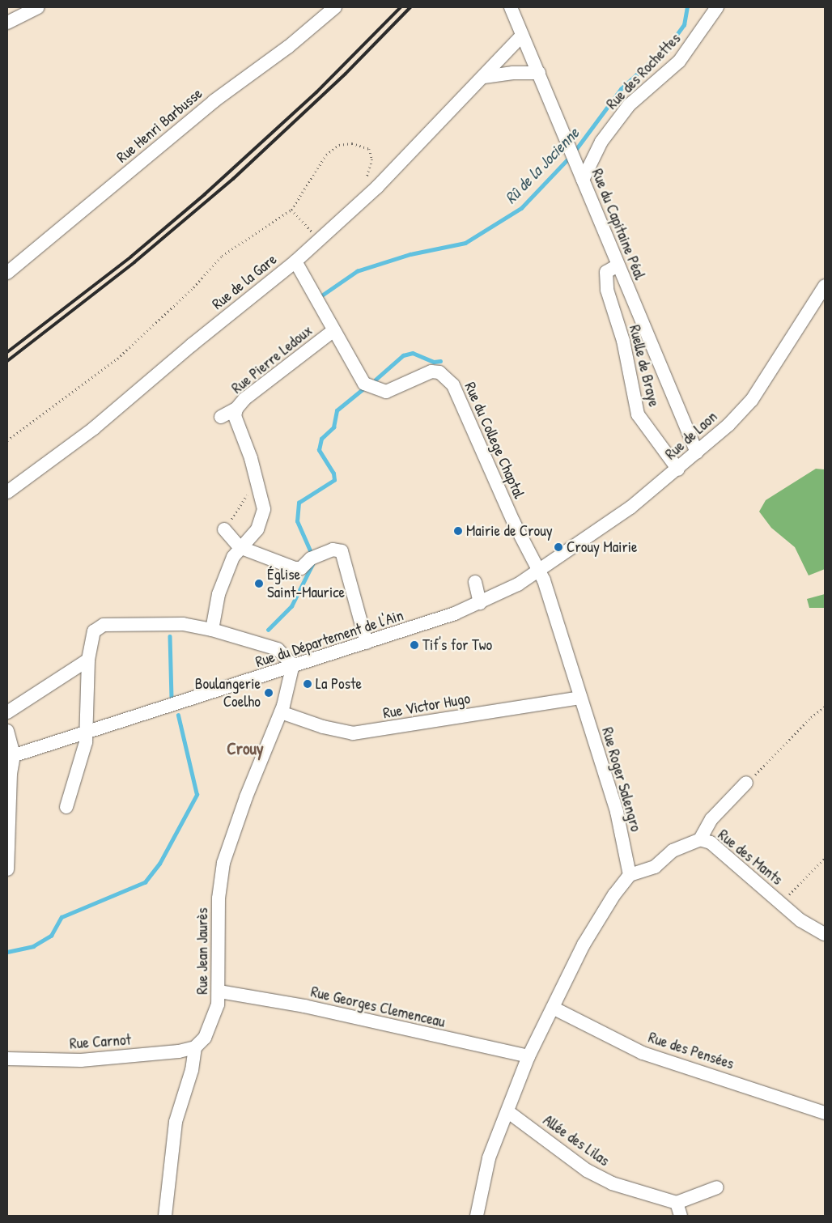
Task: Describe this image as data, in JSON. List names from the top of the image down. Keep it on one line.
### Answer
{"streets":{"street":["Rue des Rochettes","Rue Henri Barbusse","Rue du Capitaine Péal","Rue de la Gare","Rue Pierre Ledoux","Ruelle de Braye","Rue de Laon","Rue du College Chaptal","Rue du Département de l'Ain","Rue Victor Hugo","Rue Roger Salengro","Rue des Mants","Rue Jean Jaurès","Rue Georges Clemenceau","Rue Carnot","Rue des Pensées","Allée des Lilas"]},"crossings":[["Rue des Rochettes","Rue du Capitaine Péal"],["Rue du Capitaine Péal","Rue de la Gare"],["Rue du Capitaine Péal","Ruelle de Braye"],["Rue du Capitaine Péal","Rue de Laon"],["Rue de la Gare","Rue du College Chaptal"],["Rue Pierre Ledoux","Rue du College Chaptal"],["Ruelle de Braye","Rue de Laon"],["Rue de Laon","Rue du College Chaptal"],["Rue de Laon","Rue du Département de l'Ain"],["Rue de Laon","Rue Roger Salengro"],["Rue du College Chaptal","Rue du Département de l'Ain"],["Rue du College Chaptal","Rue Roger Salengro"],["Rue du Département de l'Ain","Rue Roger Salengro"],["Rue du Département de l'Ain","Rue Jean Jaurès"],["Rue Victor Hugo","Rue Roger Salengro"],["Rue Victor Hugo","Rue Jean Jaurès"],["Rue Roger Salengro","Rue des Mants"],["Rue Jean Jaurès","Rue Georges Clemenceau"],["Rue Jean Jaurès","Rue Carnot"]],"districts":["Crouy"],"water":["Rû de la Jocienne"],"places":["Mairie de Crouy","Crouy Mairie","Église Saint-Maurice","Tif's for Two","La Poste","Boulangerie Coelho"]}
